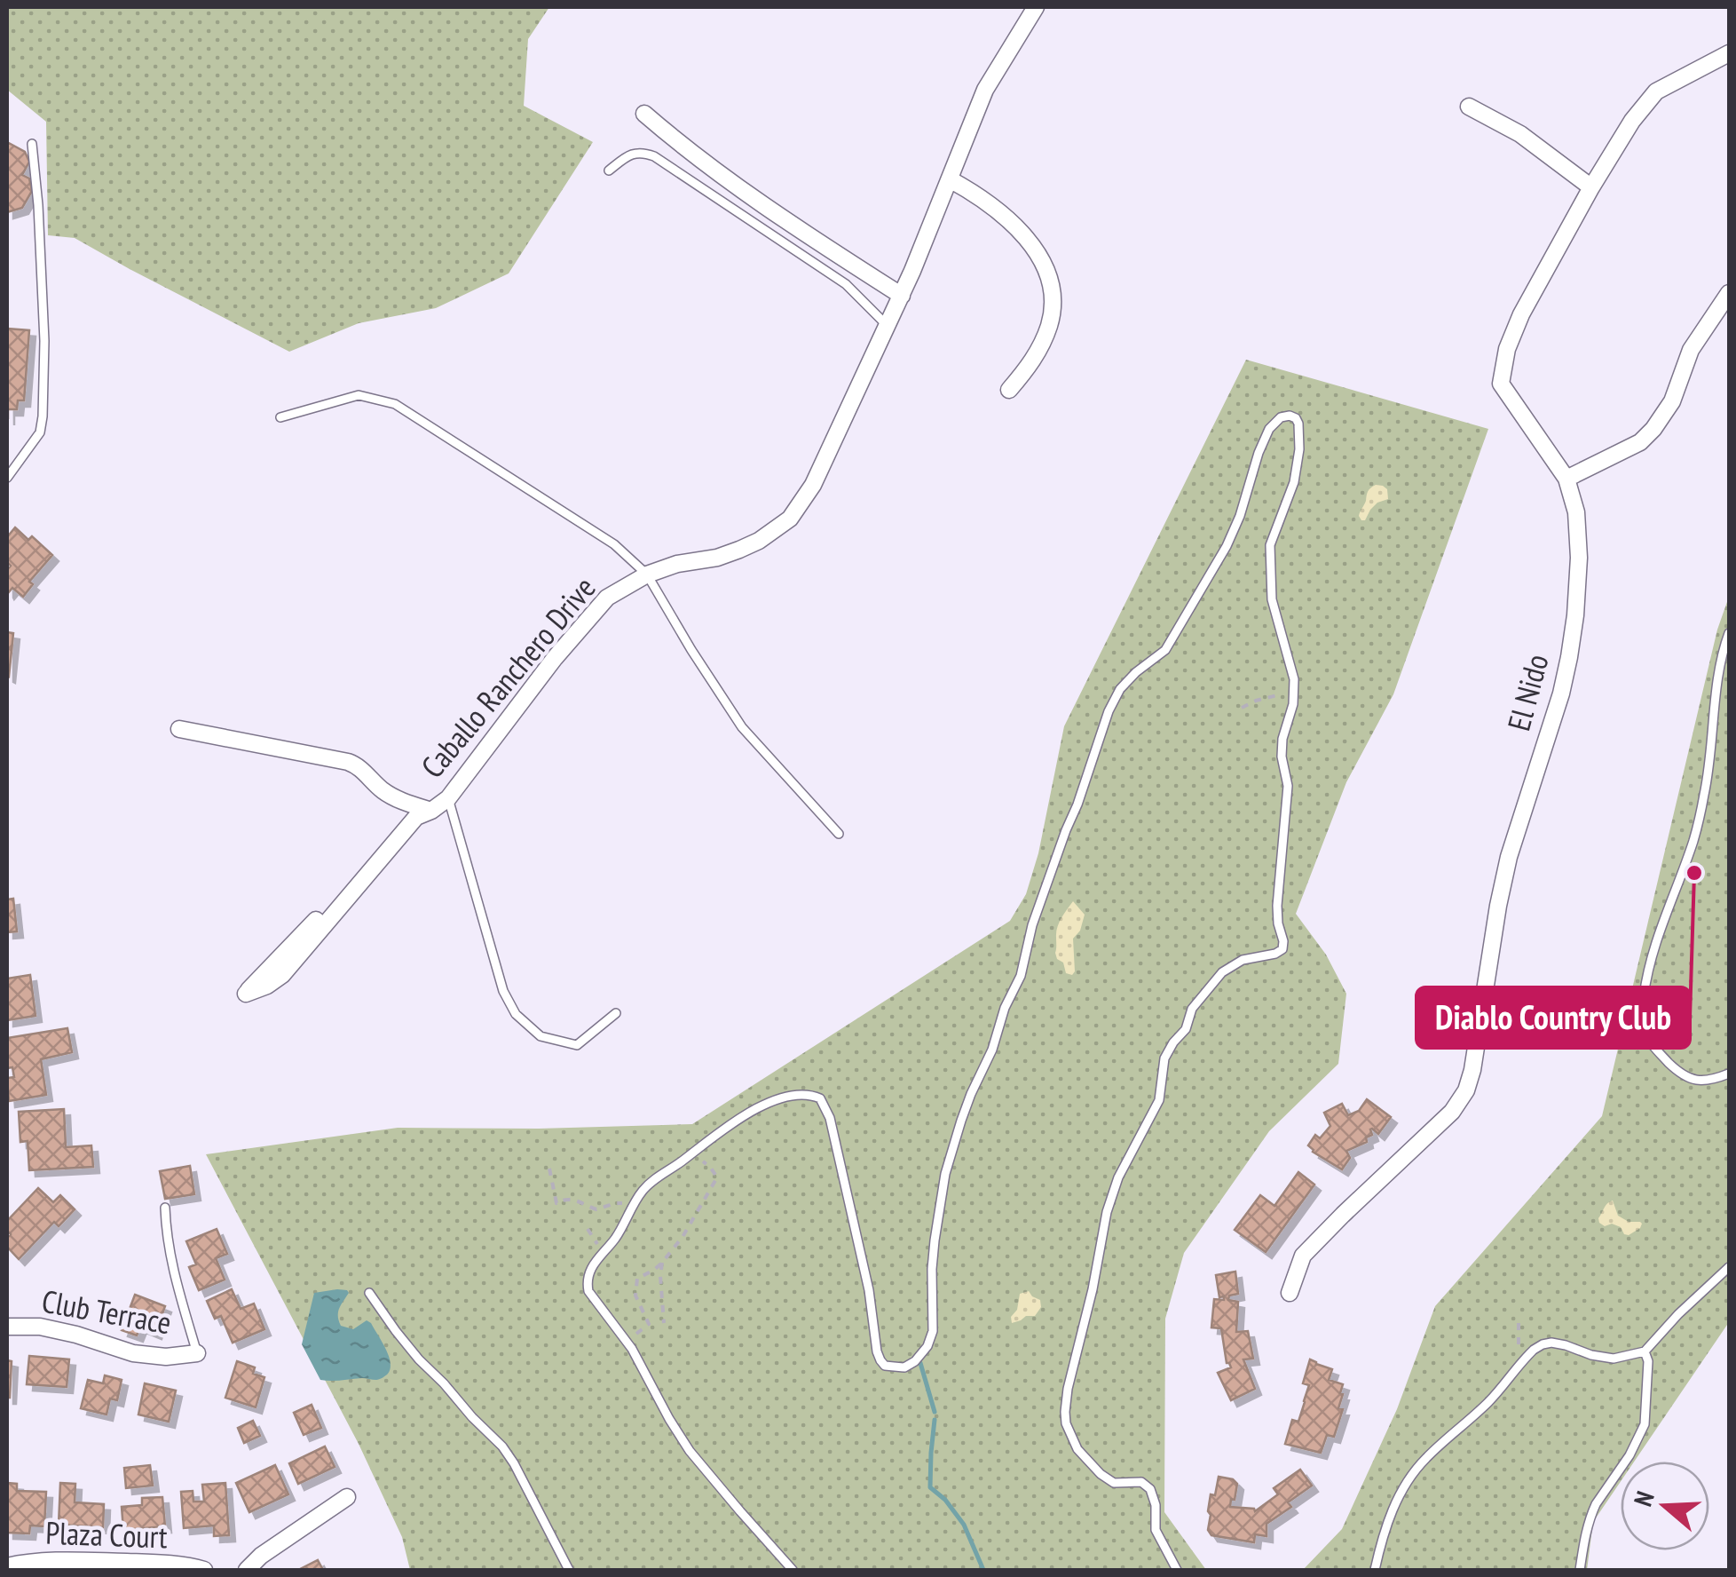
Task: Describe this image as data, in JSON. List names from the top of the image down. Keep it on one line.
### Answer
{"streets":{"street":["Caballo Ranchero Drive","El Nido","Club Terrace","Plaza Court"]},"places":["Diablo Country Club"],"north":"left"}
